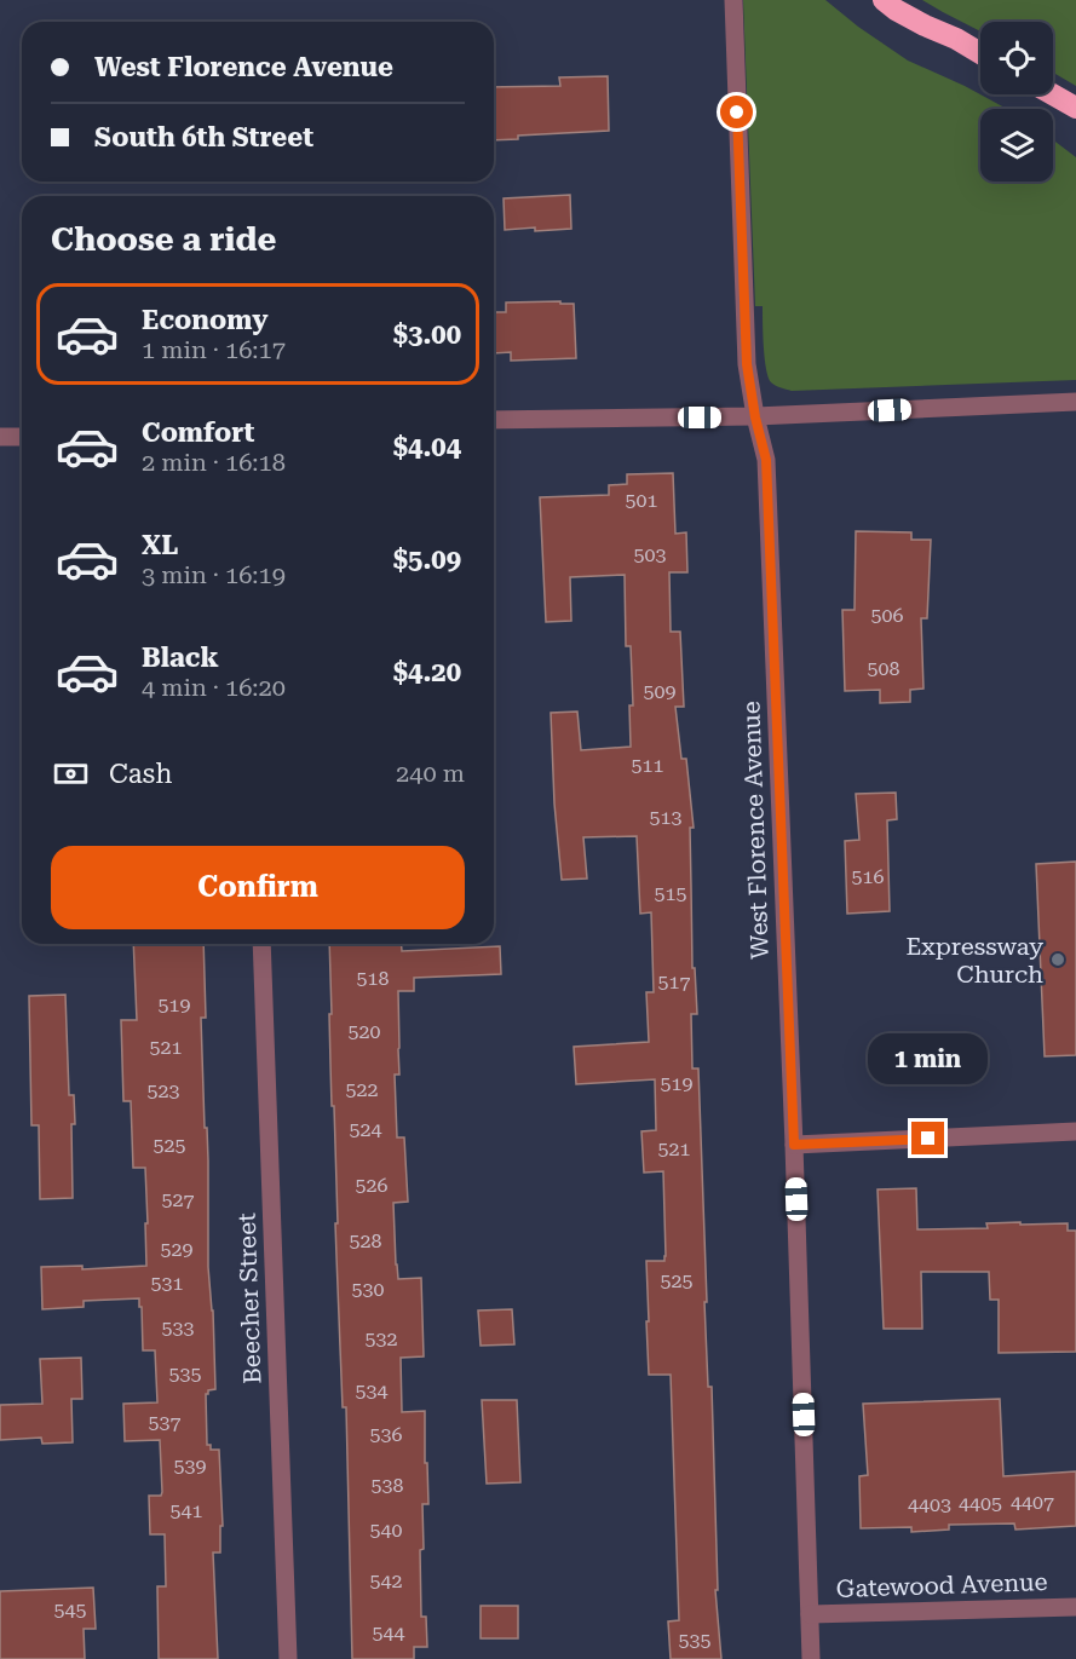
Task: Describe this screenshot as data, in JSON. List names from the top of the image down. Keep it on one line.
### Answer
{"streets":{"street":["West Florence Avenue","Beecher Street","Gatewood Avenue"]},"crossings":[["West Florence Avenue","Gatewood Avenue"]],"places":["Expressway Church"],"house_numbers":["501","503","506","508","509","511","513","516","515","518","517","519","520","521","519","522","523","524","525","521","526","527","528","529","525","531","530","533","532","535","534","537","536","539","538","4407","4405","4403","541","540","542","545","544","535"],"page":{"banner":["West Florence Avenue","South 6th Street"],"heading":"Choose a ride","list":[{"name":"Economy","note":"1 min · 16:17","value":"$3.00"},{"name":"Comfort","note":"2 min · 16:18","value":"$4.04"},{"name":"XL","note":"3 min · 16:19","value":"$5.09"},{"name":"Black","note":"4 min · 16:20","value":"$4.20"}],"pay":["Cash","240 m"],"buttons":"Confirm","bubble":"1 min"}}
